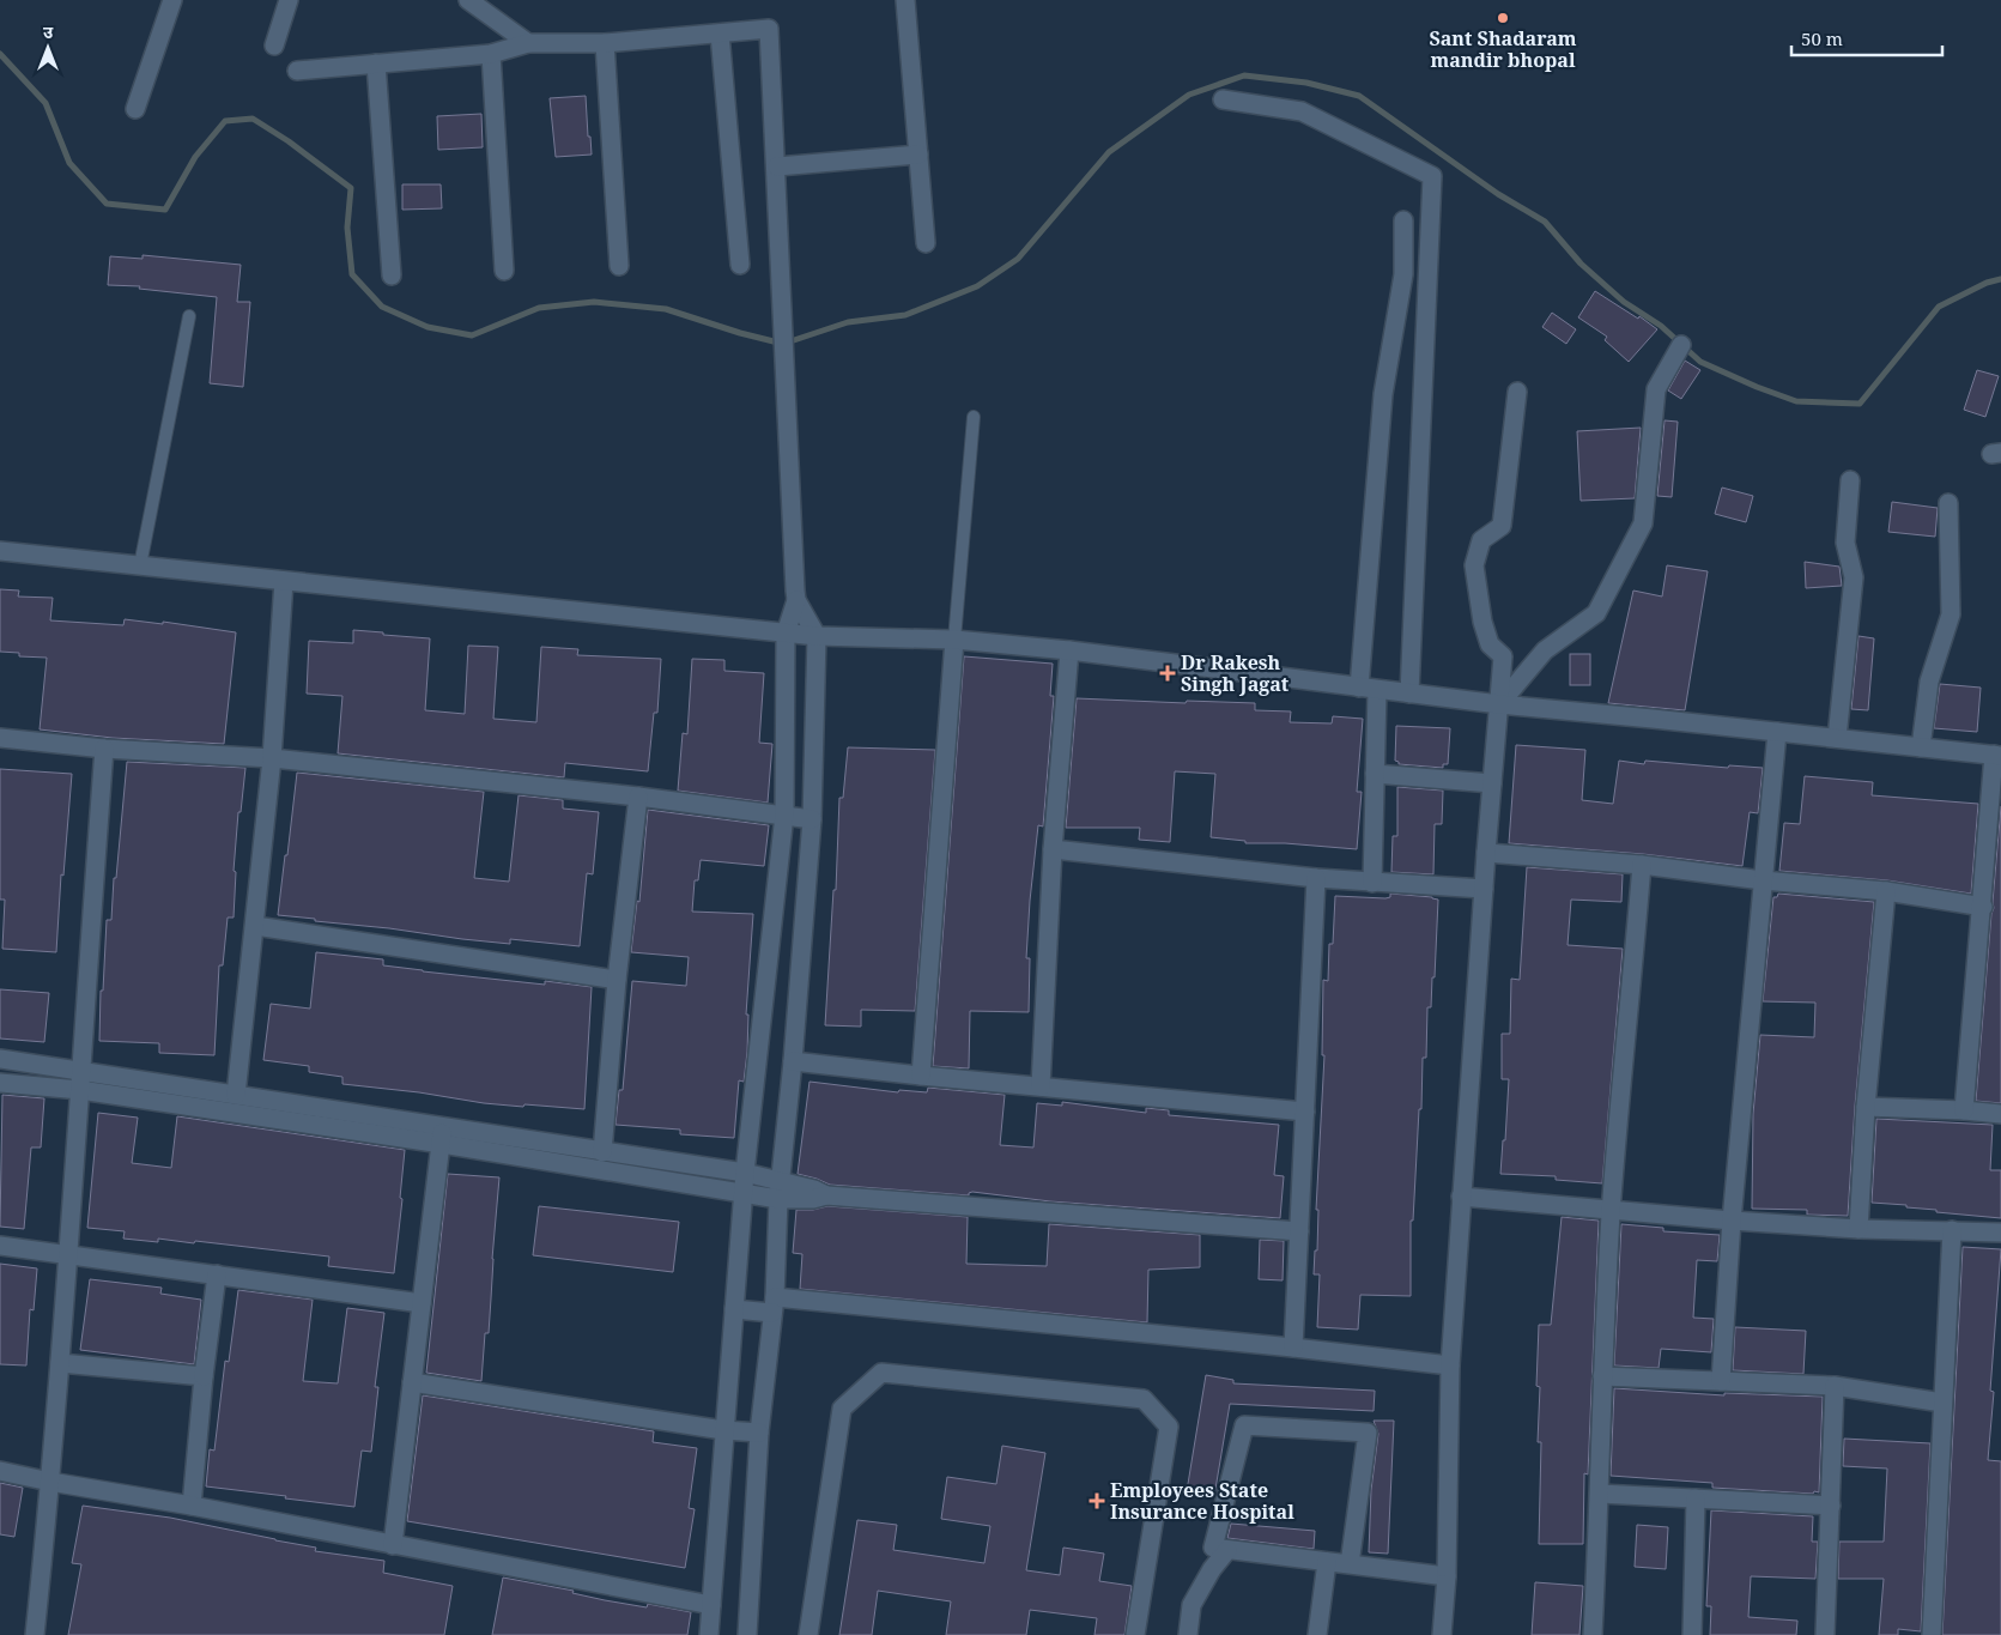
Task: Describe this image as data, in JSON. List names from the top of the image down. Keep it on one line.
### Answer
{"places":{"other":["Sant Shadaram mandir bhopal"],"health":["Dr Rakesh Singh Jagat","Employees State Insurance Hospital"]},"scale_bar":"50 m","north":"top"}
